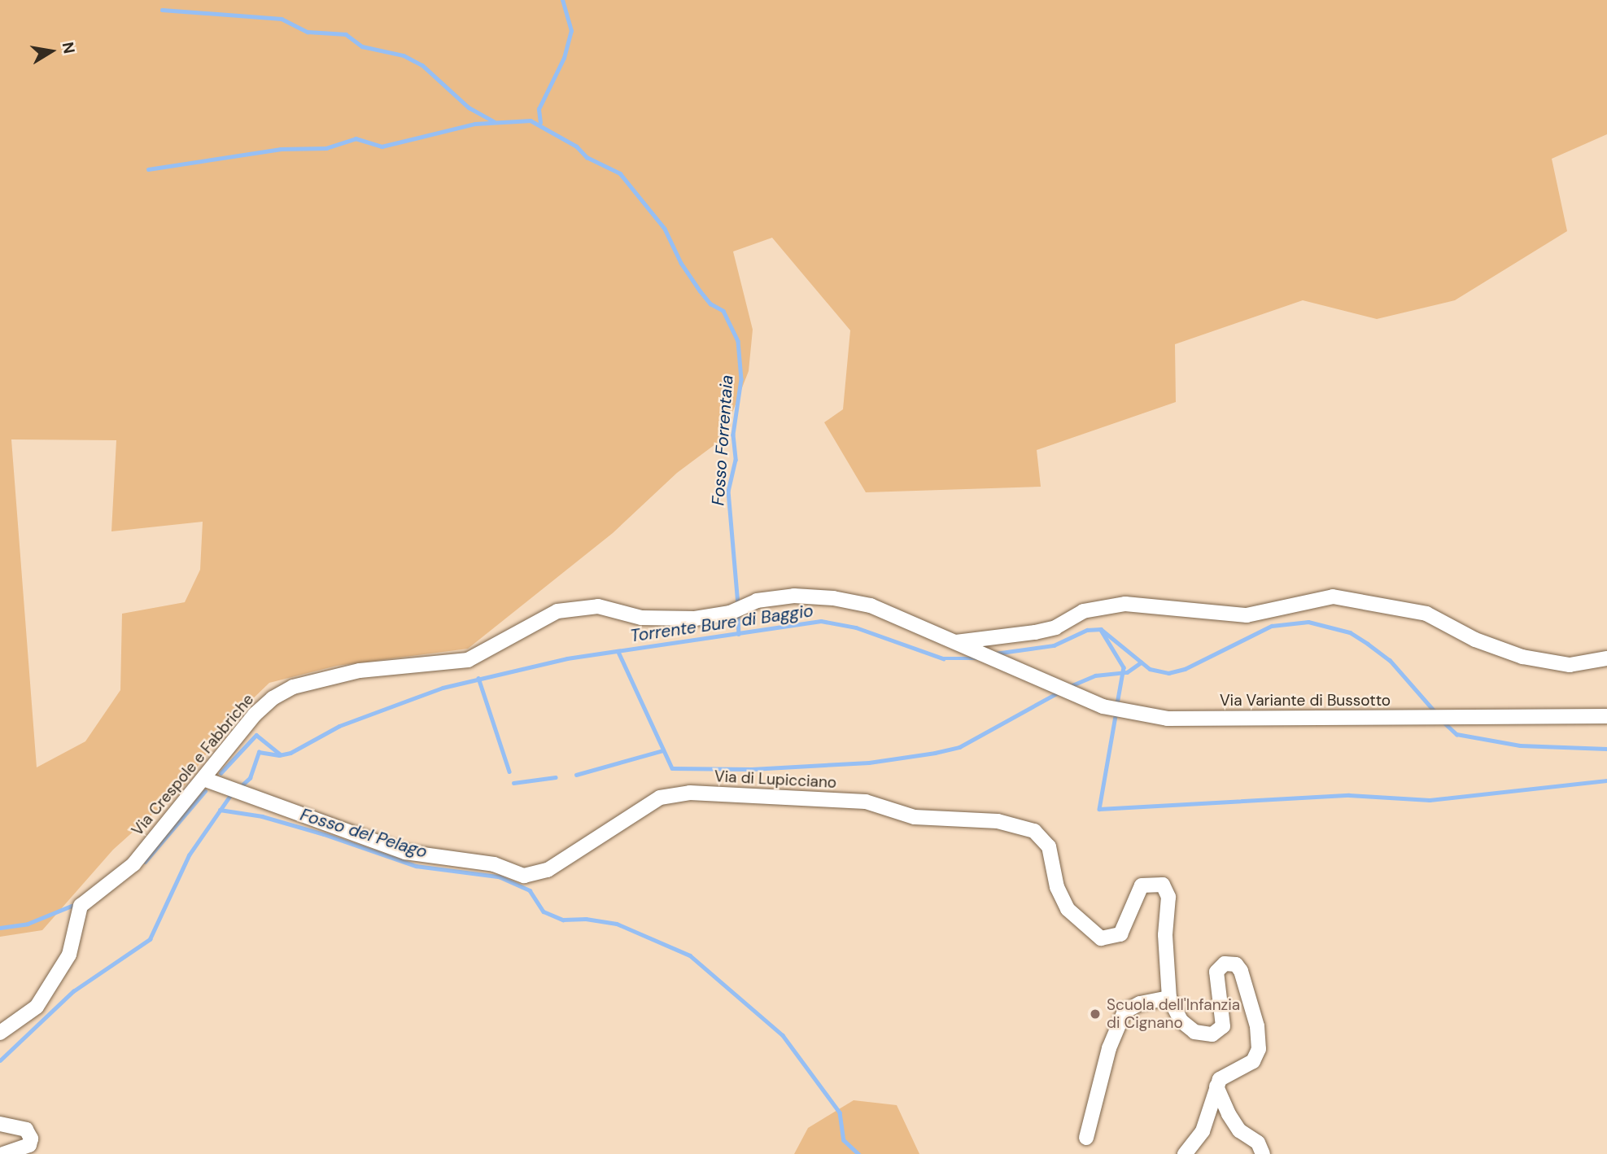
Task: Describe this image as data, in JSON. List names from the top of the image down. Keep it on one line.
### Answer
{"streets":{"street":["Via Variante di Bussotto","Via Crespole e Fabbriche","Via di Lupicciano"]},"crossings":[["Via Variante di Bussotto","Via Crespole e Fabbriche"],["Via Crespole e Fabbriche","Via di Lupicciano"]],"water":["Fosso Forrentaia","Torrente Bure di Baggio","Fosso del Pelago"],"places":["Scuola dell'Infanzia di Cignano"],"north":"right"}
